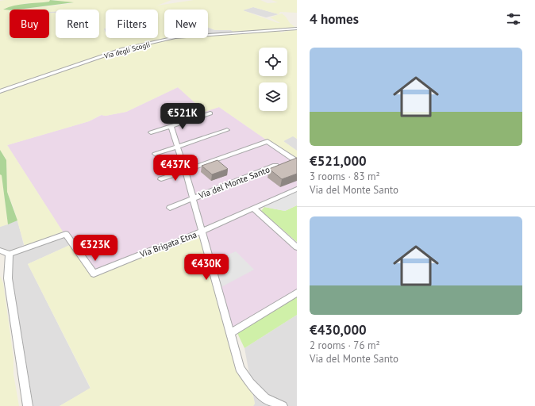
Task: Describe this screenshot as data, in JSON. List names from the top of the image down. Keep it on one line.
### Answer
{"streets":{"street":["Via degli Scogli","Via del Monte Santo","Via Brigata Etna"]},"crossings":[["Via del Monte Santo","Via Brigata Etna"]],"page":{"heading":"4 homes","chip":["Buy","Rent","Filters","New"],"list":[{"name":"€521,000","note":"3 rooms · 83 m² · Via del Monte Santo"},{"name":"€430,000","note":"2 rooms · 76 m² · Via del Monte Santo"}],"price":["€521K","€437K","€323K","€430K"]}}
